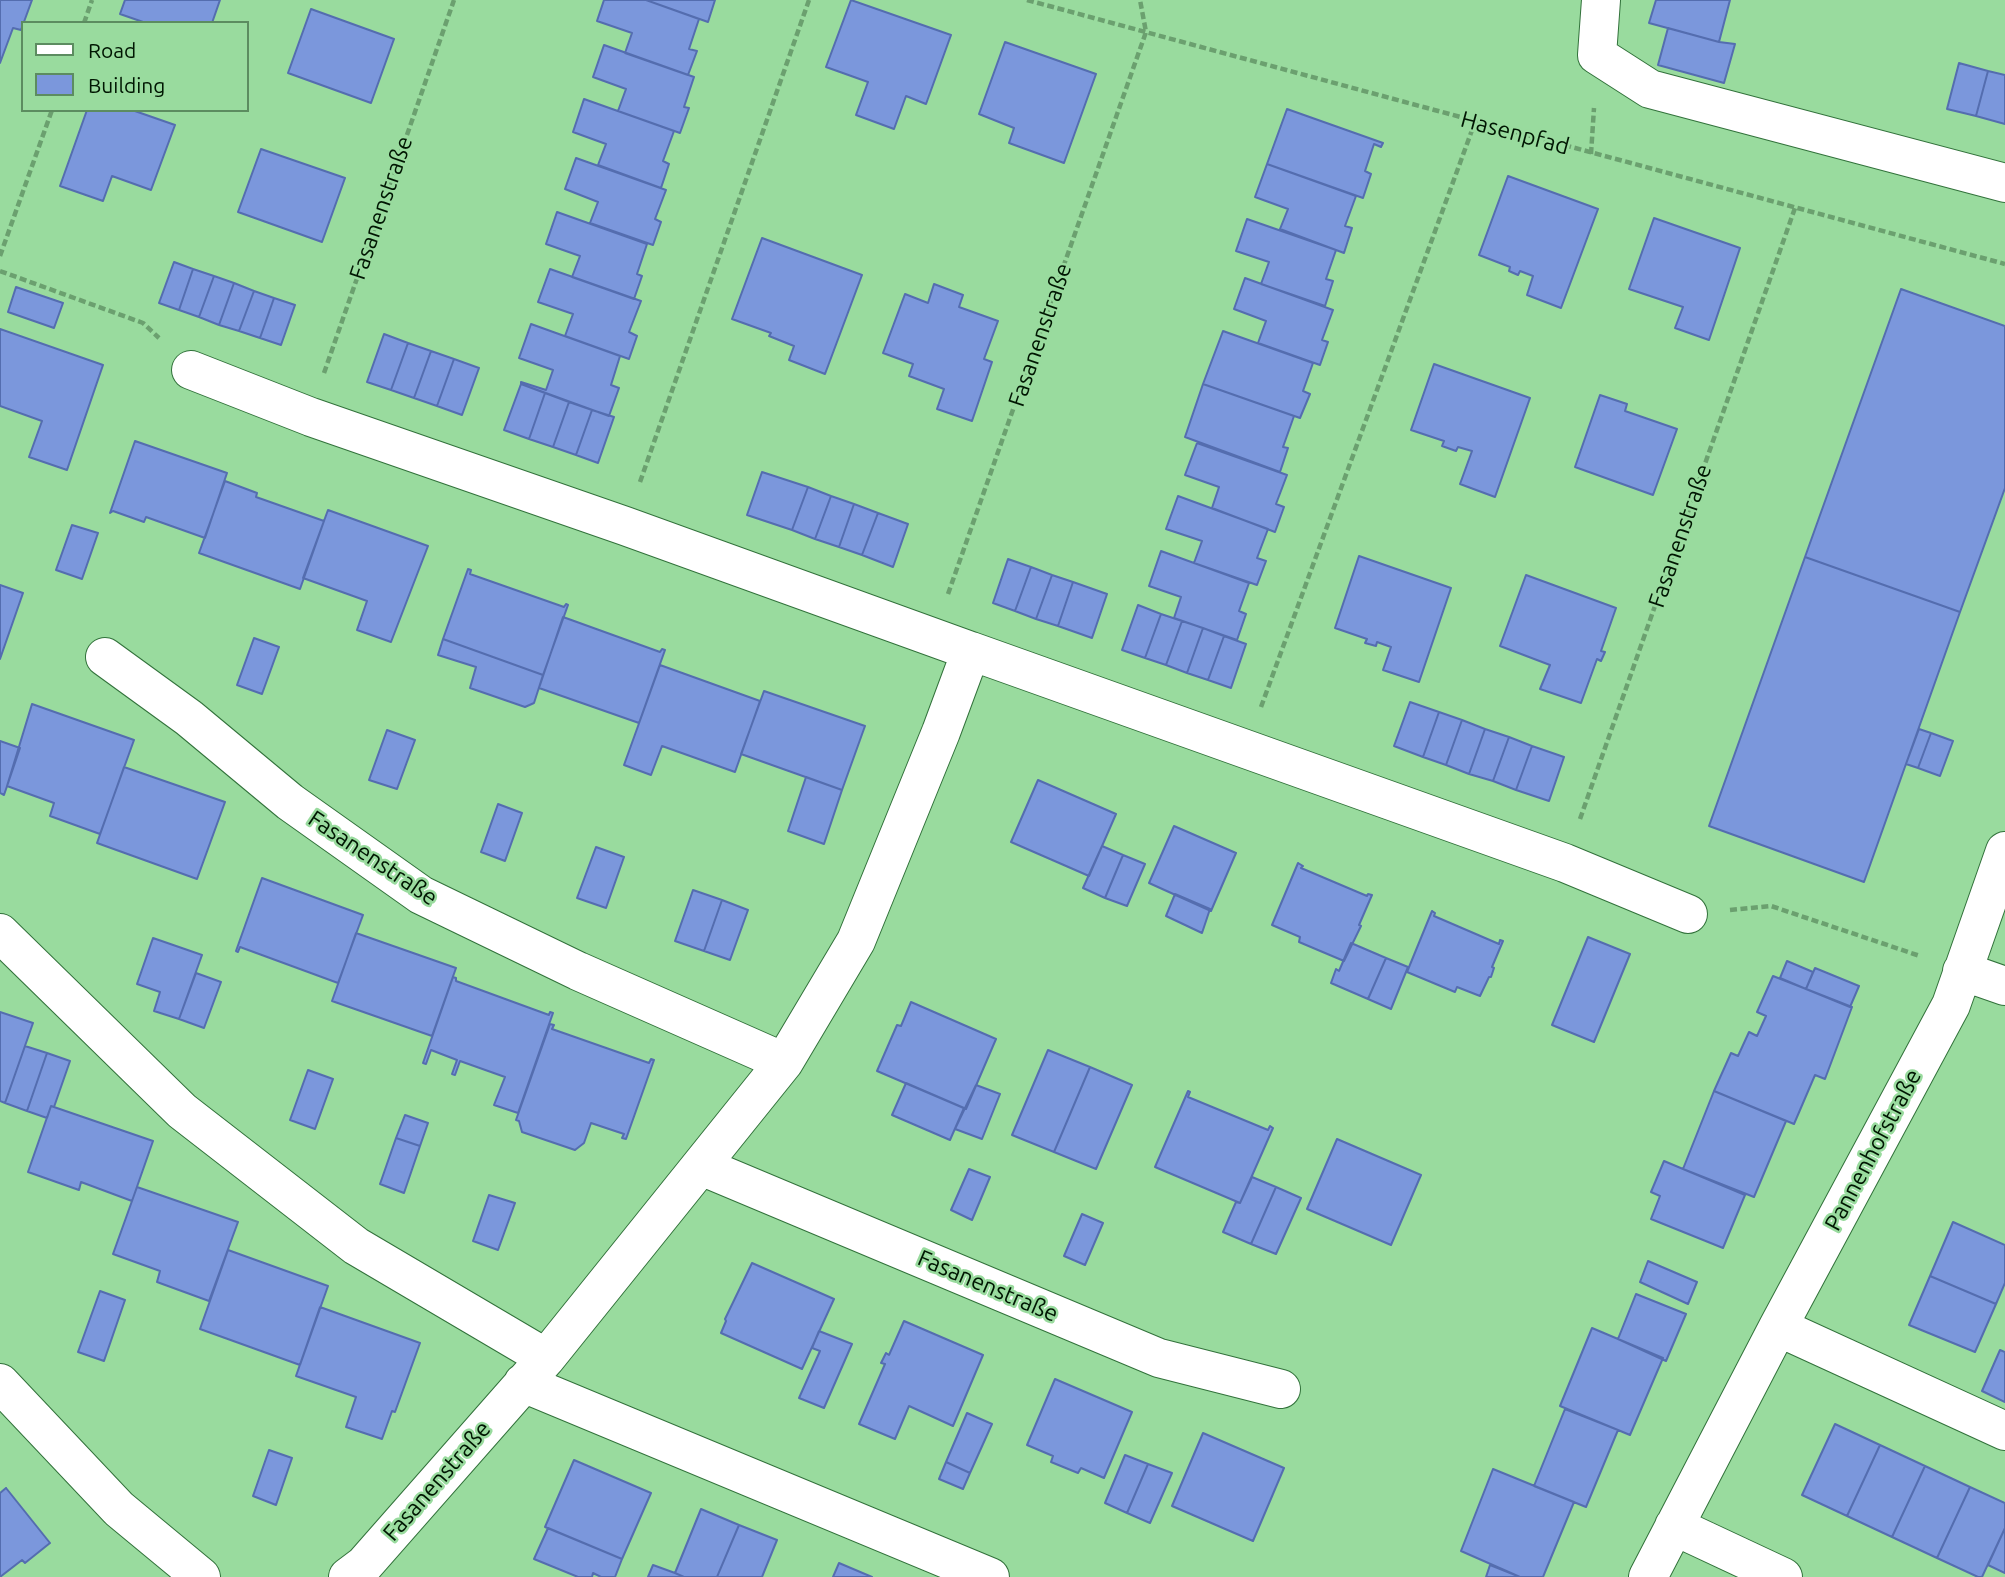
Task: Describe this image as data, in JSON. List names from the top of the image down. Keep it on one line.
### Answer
{"streets":{"street":["Fasanenstraße","Pannenhofstraße"],"path":["Hasenpfad"]},"crossings":[["Hasenpfad","Fasanenstraße"]],"legend":["Road","Building"]}
